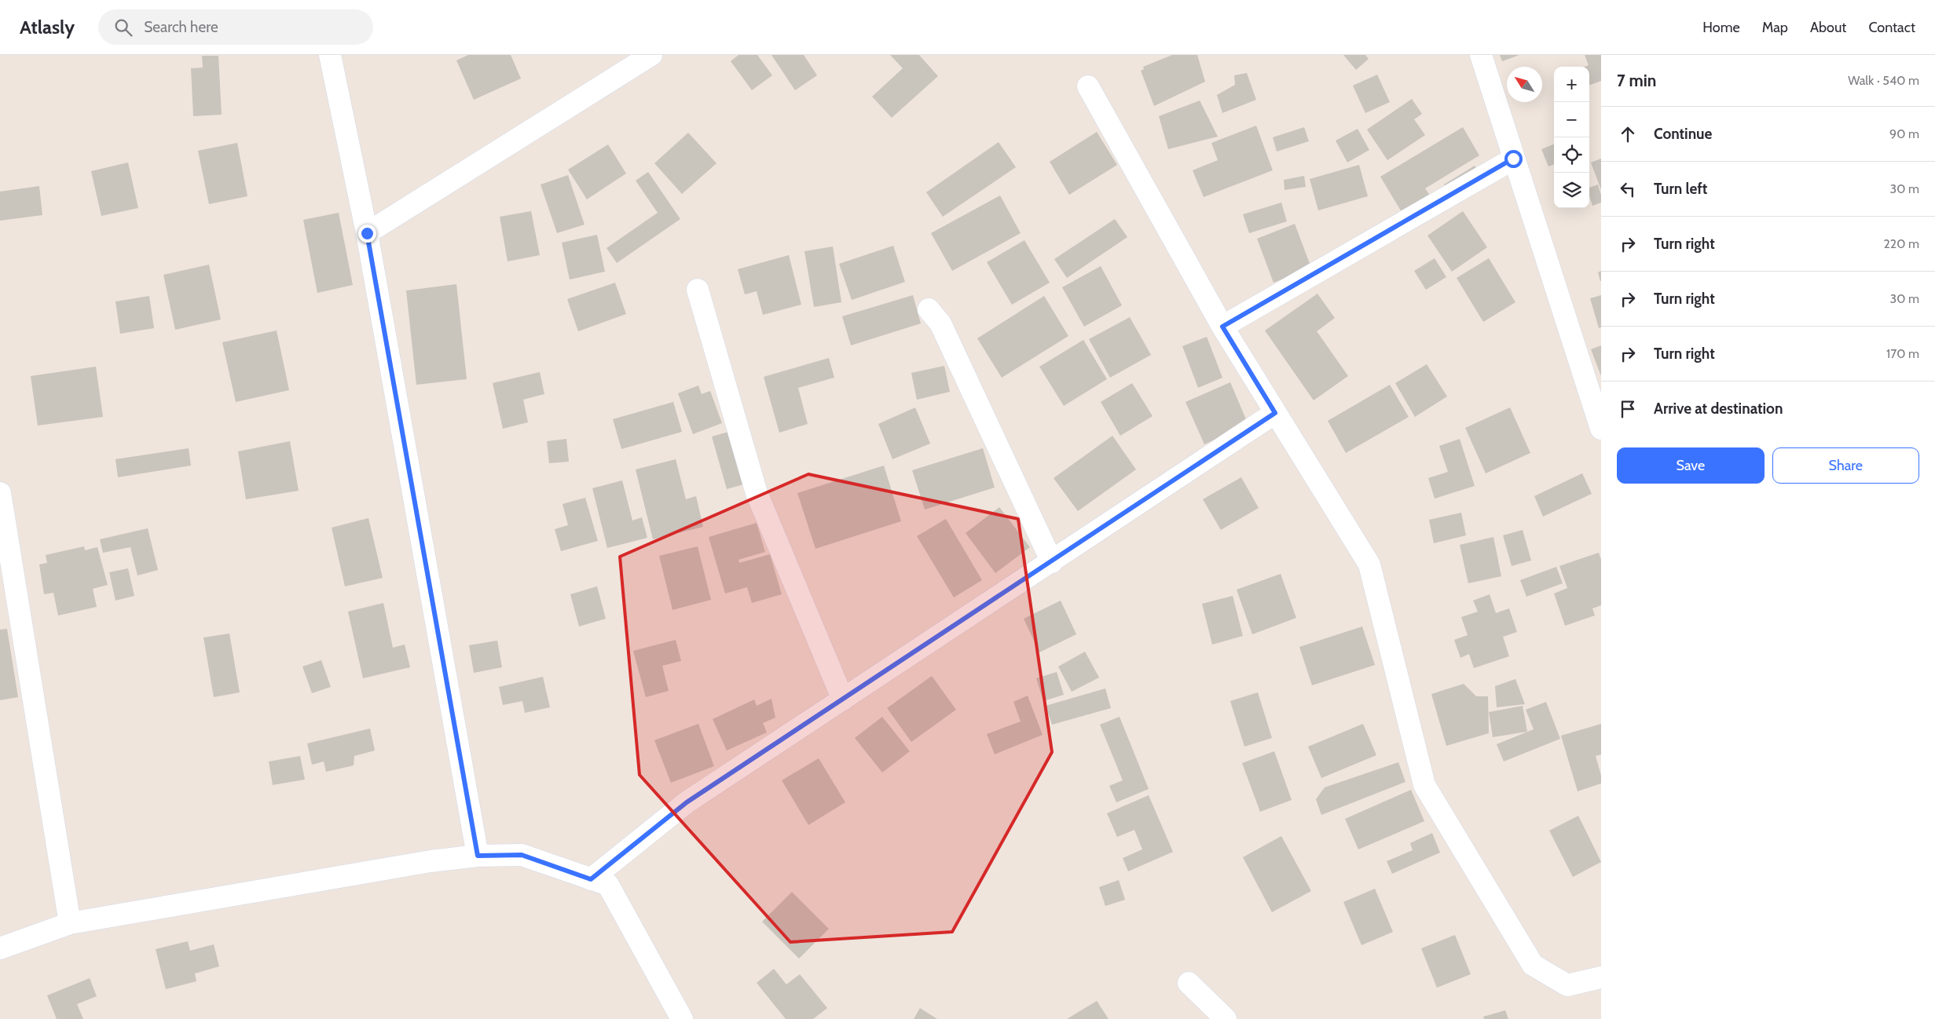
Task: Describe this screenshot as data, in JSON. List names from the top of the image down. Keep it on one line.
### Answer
{"north":"top left","page":{"header":"Atlasly","search":"Search here","nav":["Home","Map","About","Contact"],"heading":["7 min","Walk · 540 m"],"map_buttons":["+","−"],"list":[["Continue","90 m"],["Turn left","30 m"],["Turn right","220 m"],["Turn right","30 m"],["Turn right","170 m"],"Arrive at destination"],"buttons":["Save","Share"]}}
